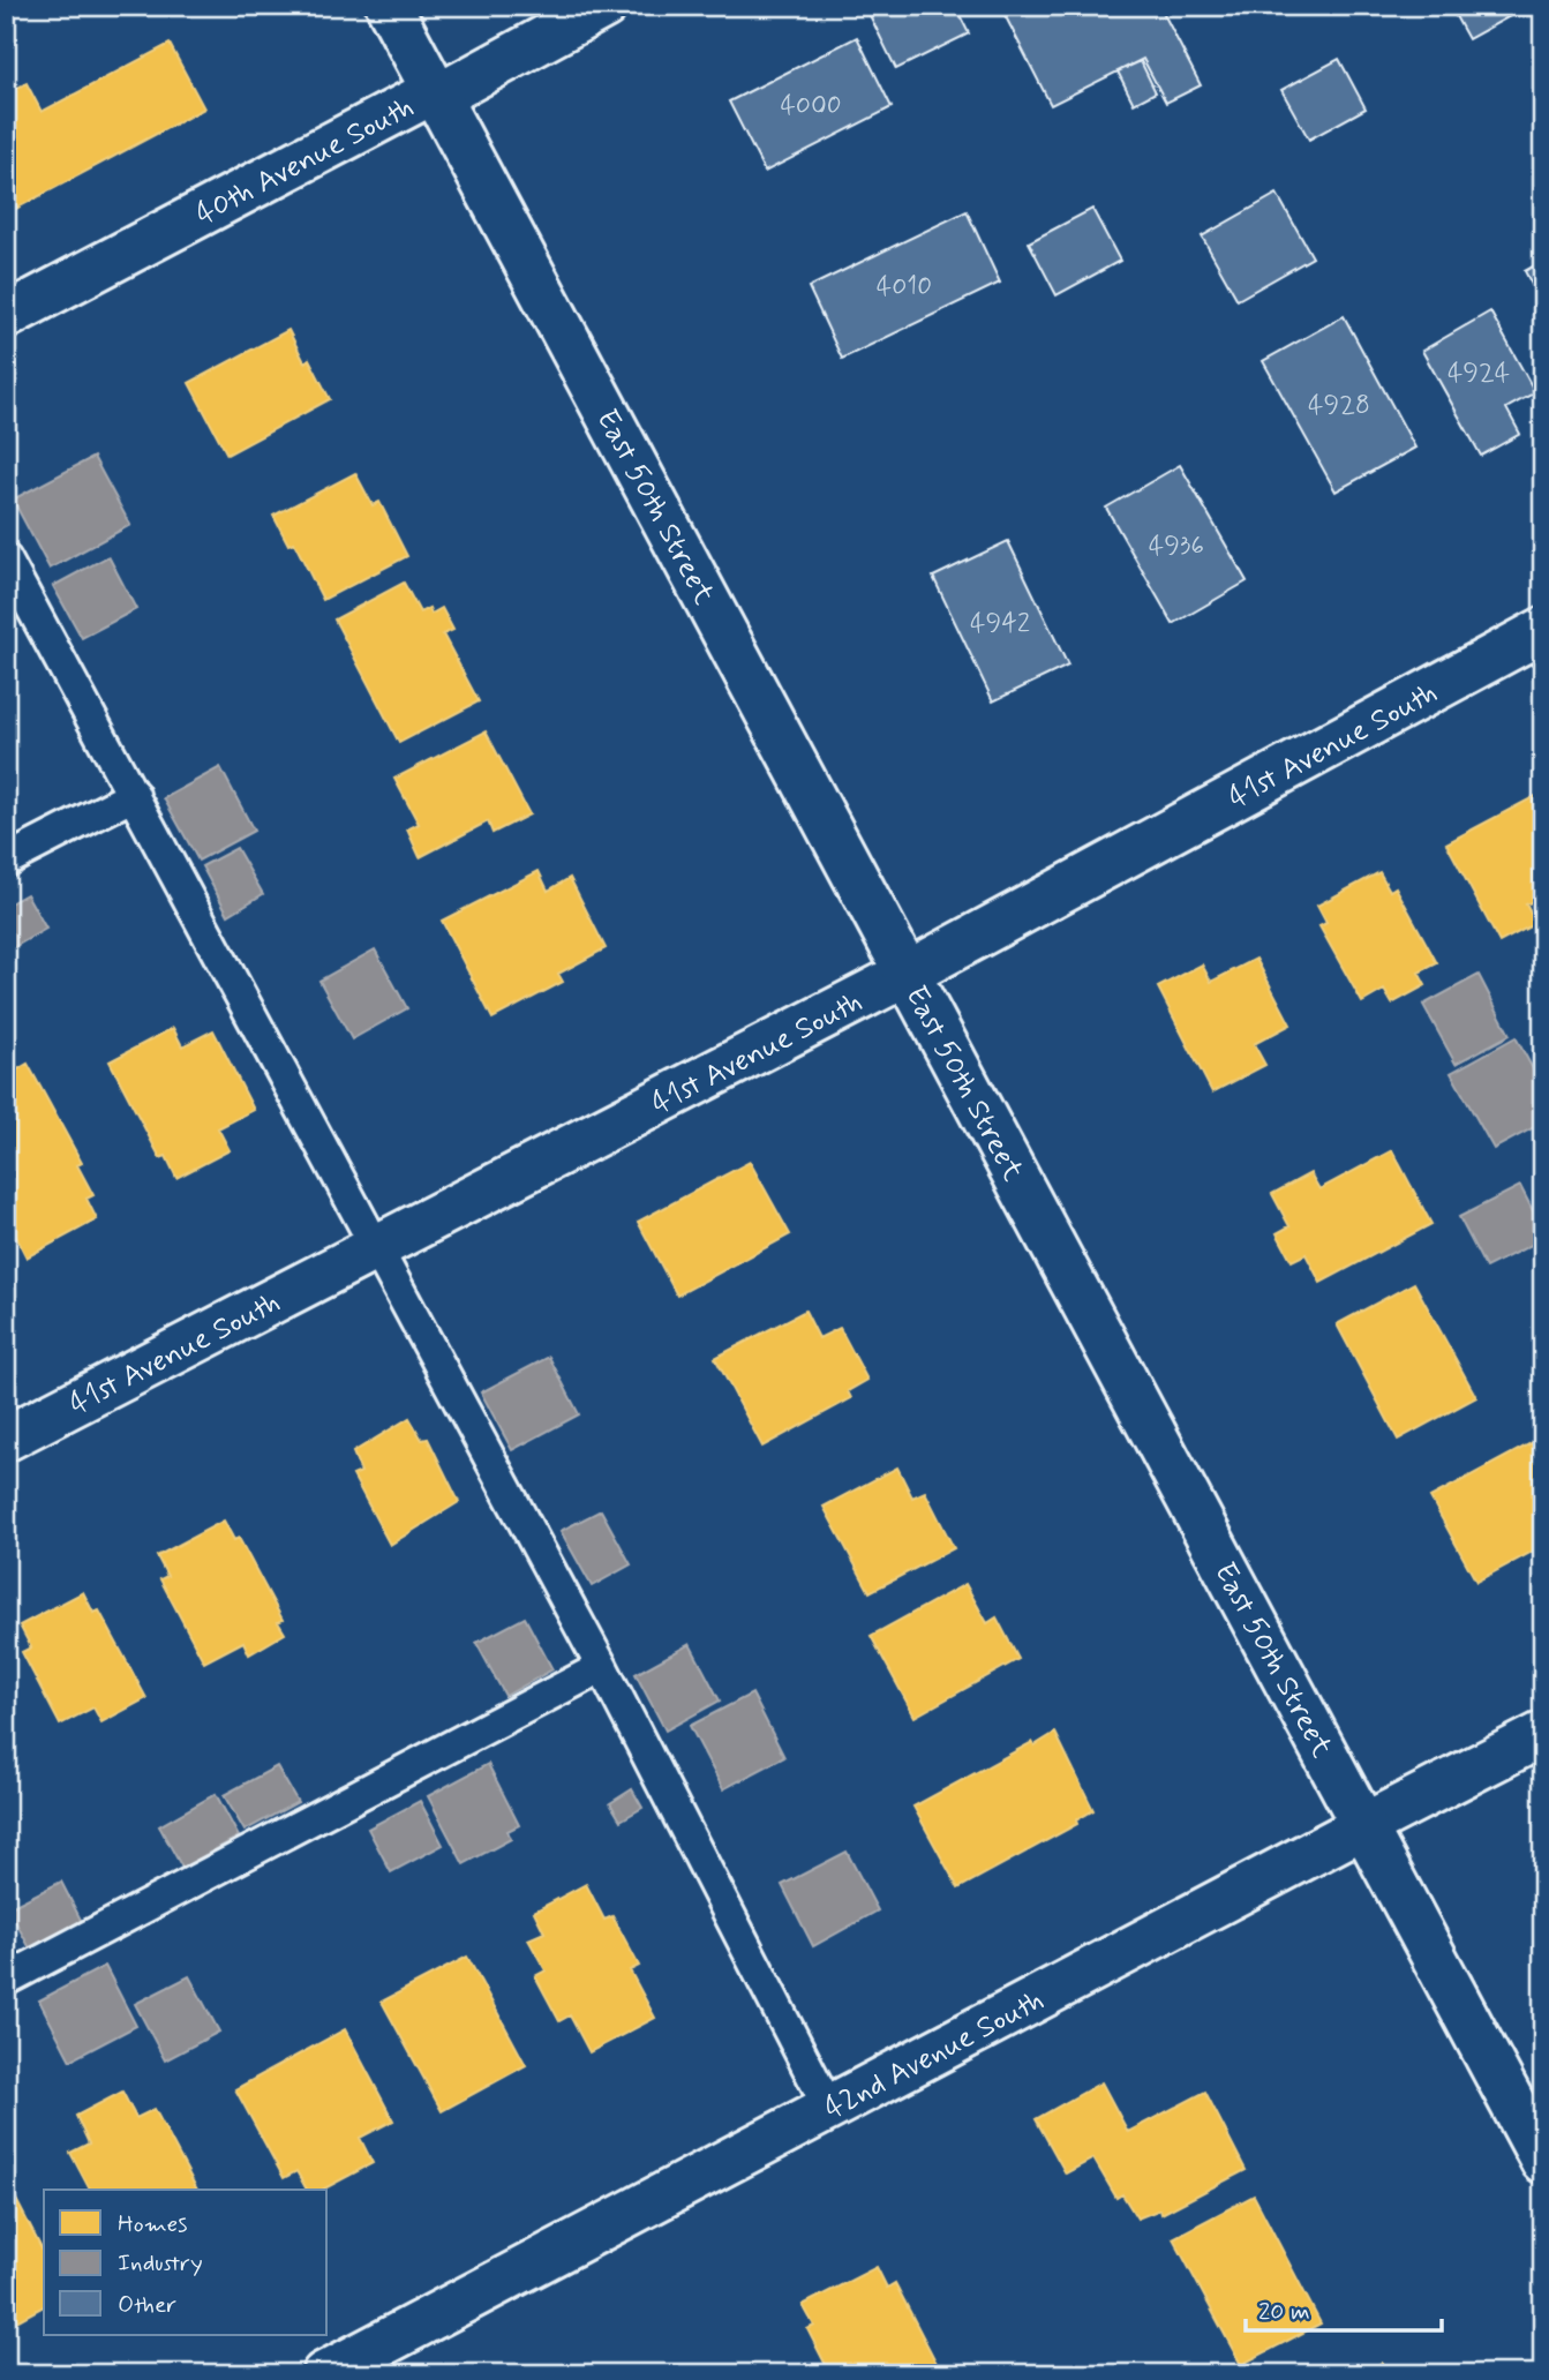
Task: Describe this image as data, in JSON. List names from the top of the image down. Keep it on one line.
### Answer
{"streets":{"street":["40th Avenue South","East 50th Street","41st Avenue South","42nd Avenue South"]},"crossings":[["40th Avenue South","East 50th Street"],["East 50th Street","41st Avenue South"],["East 50th Street","42nd Avenue South"]],"house_numbers":["4000","4010","4924","4928","4936","4942"],"legend":["Homes","Industry","Other"],"scale_bar":"20 m"}
